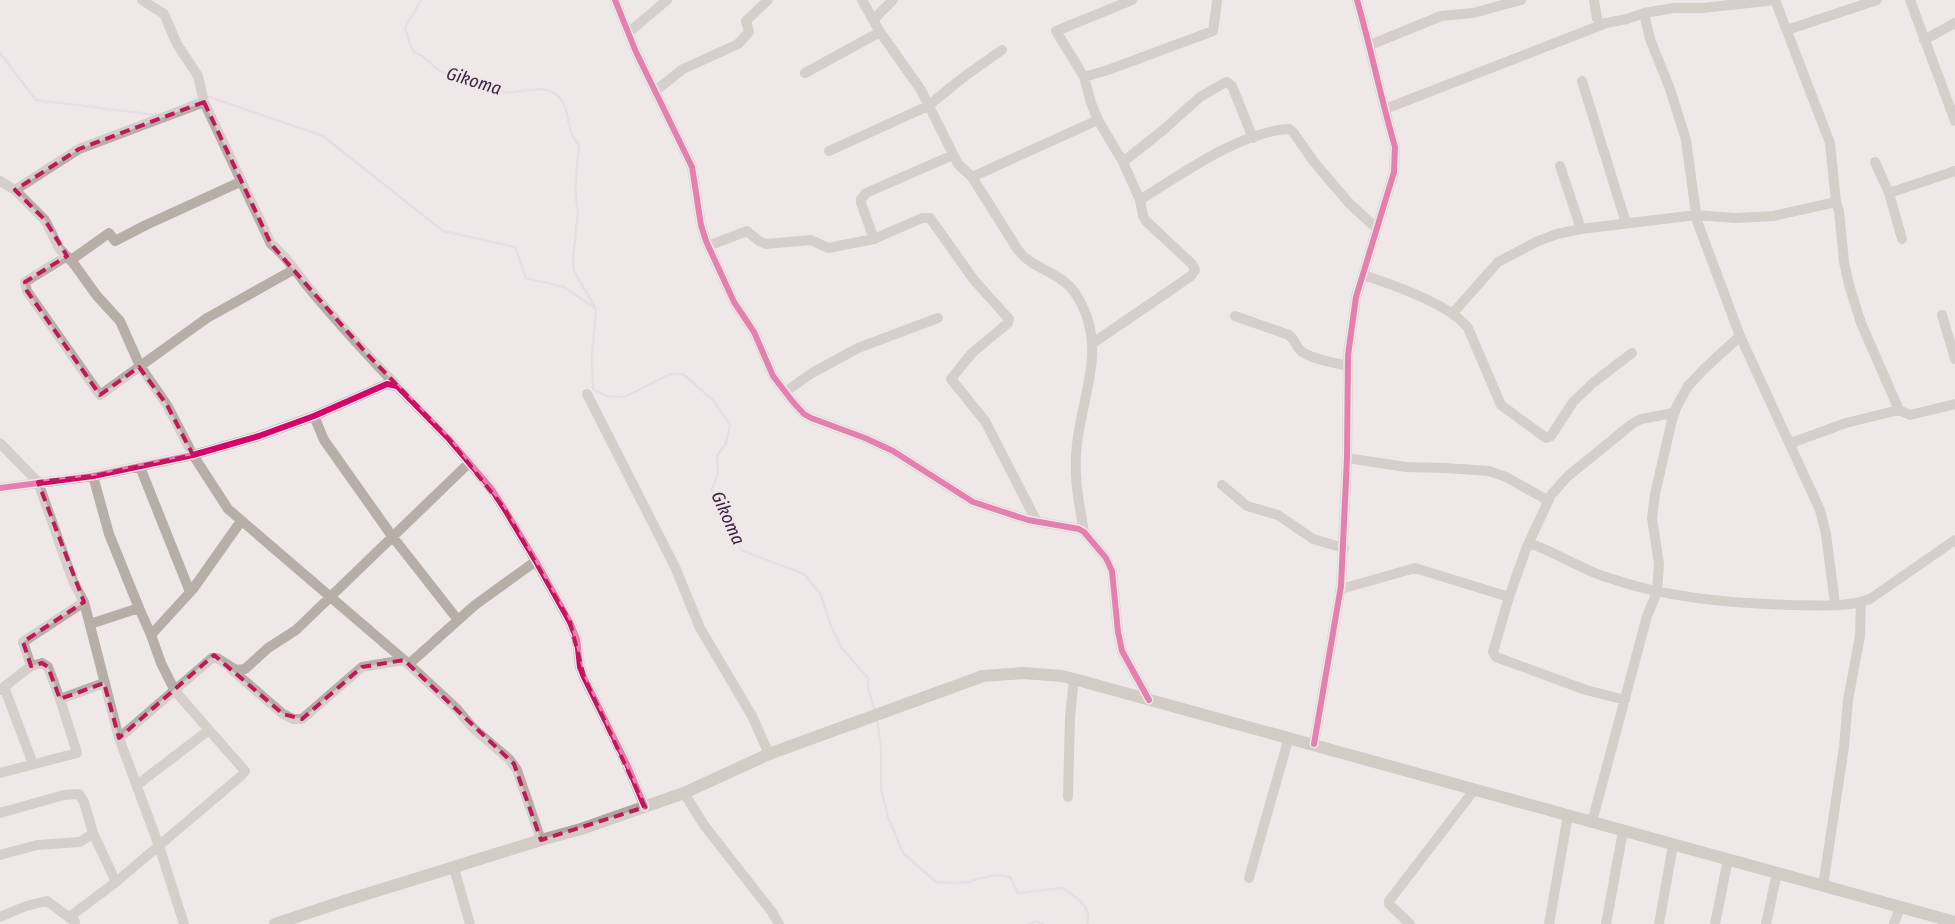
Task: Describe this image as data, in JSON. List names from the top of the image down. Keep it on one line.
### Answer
{"water":["Gikoma"]}
